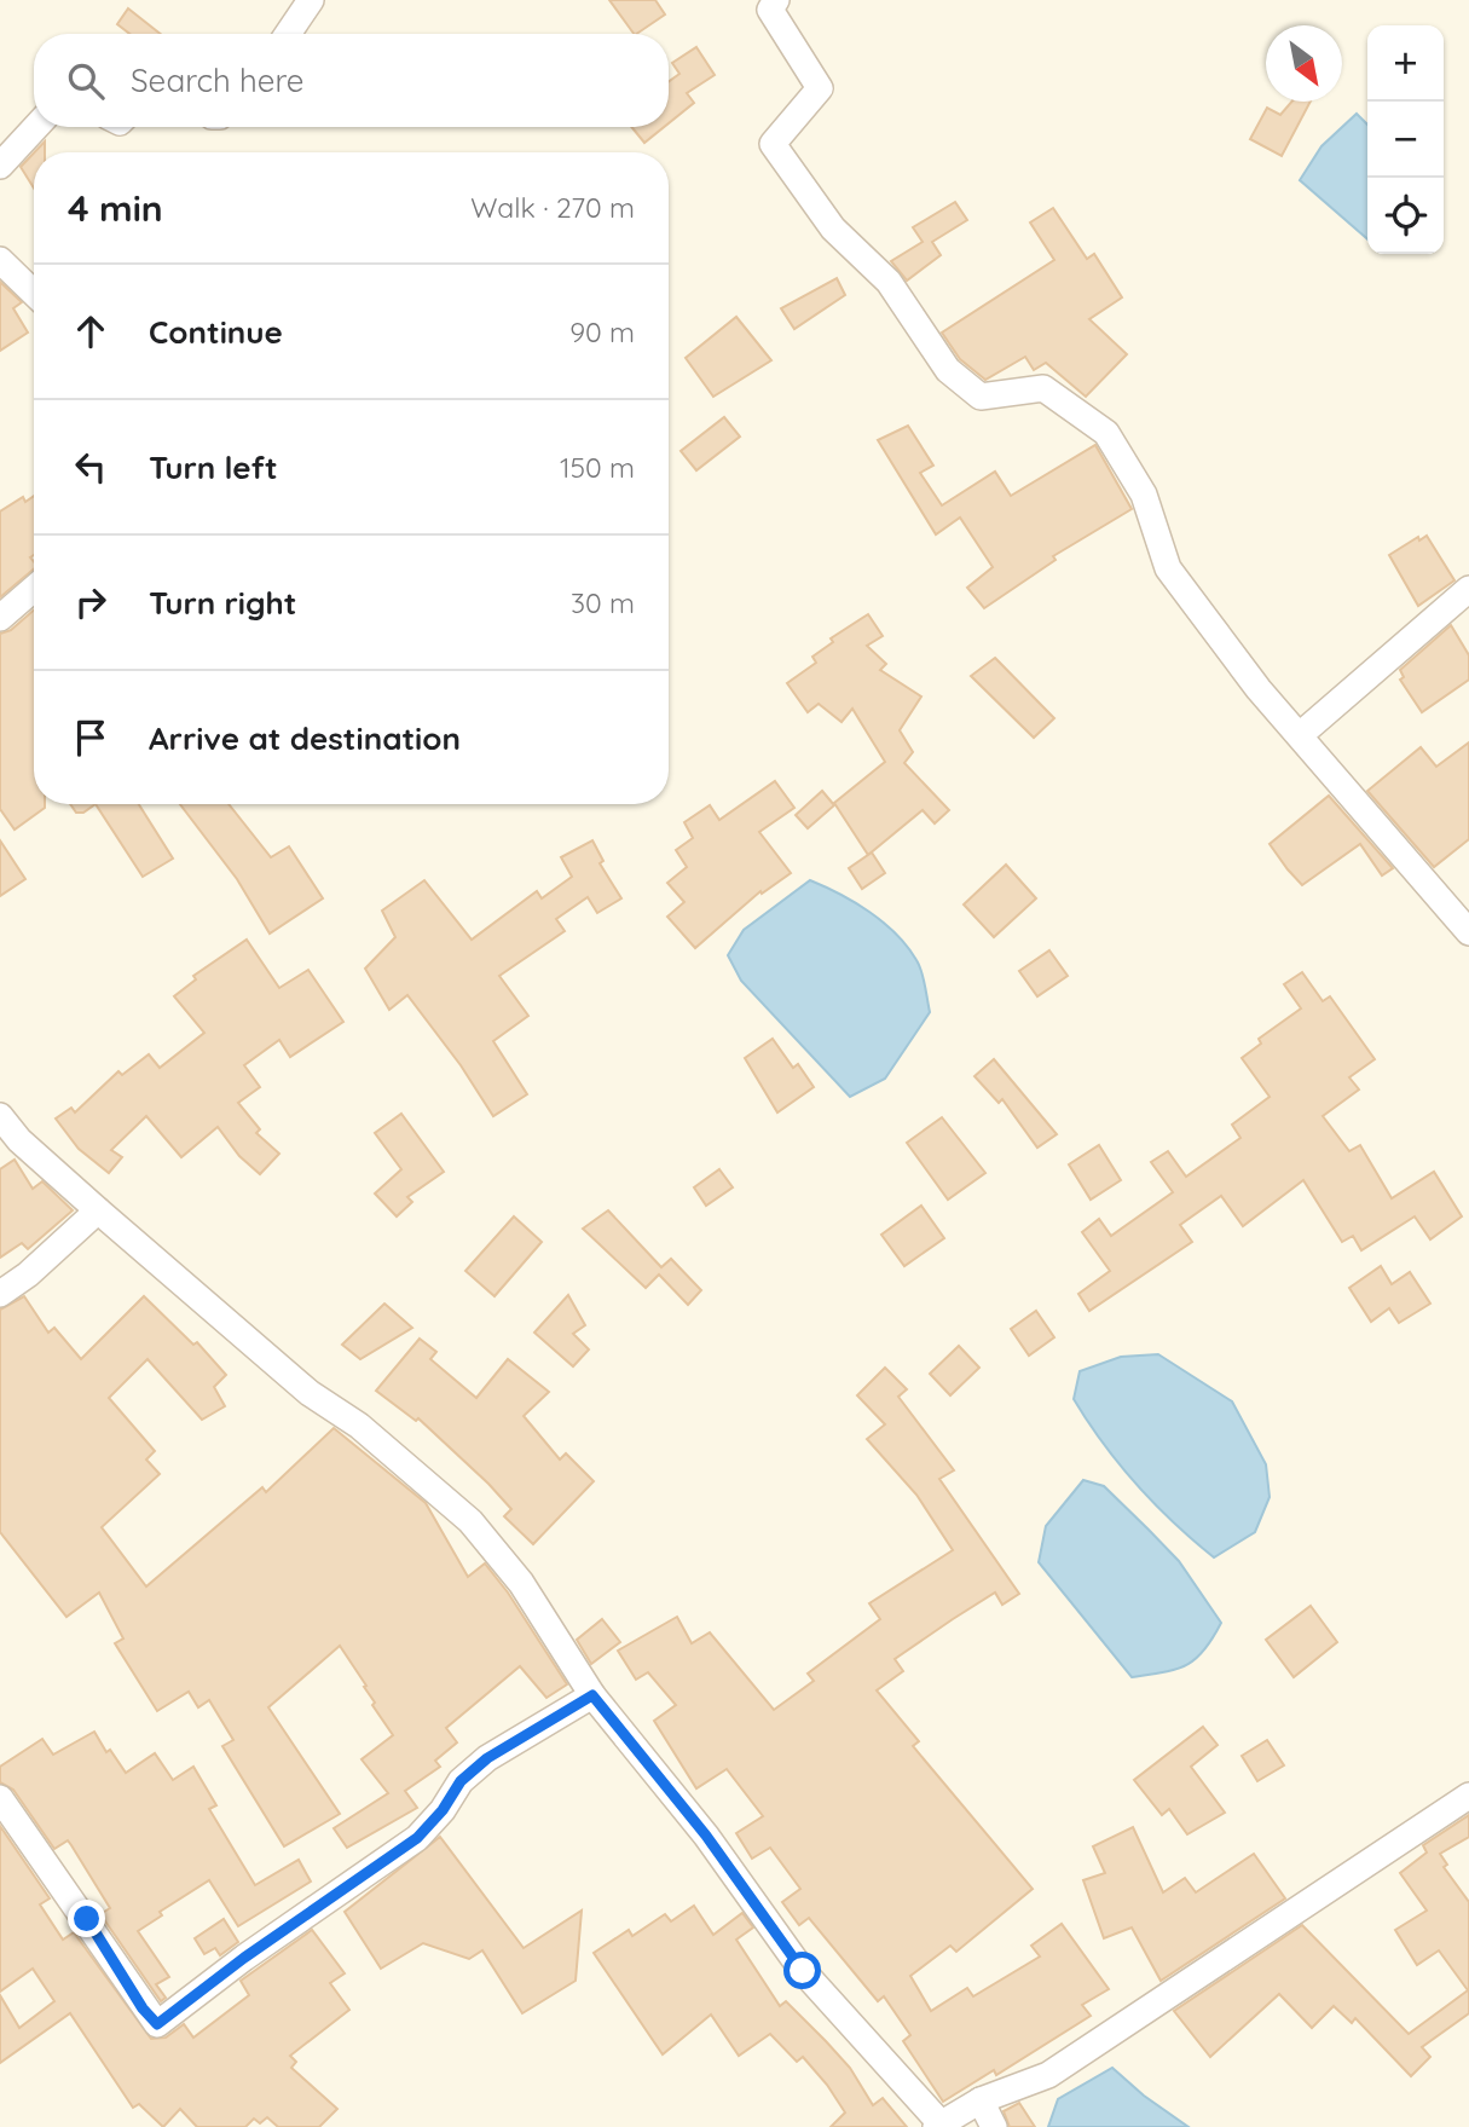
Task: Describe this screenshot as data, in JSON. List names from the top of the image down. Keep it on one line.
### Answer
{"north":"bottom right","page":{"map_buttons":["+","−"],"search":"Search here","heading":["4 min","Walk · 270 m"],"list":[["Continue","90 m"],["Turn left","150 m"],["Turn right","30 m"],"Arrive at destination"]}}
